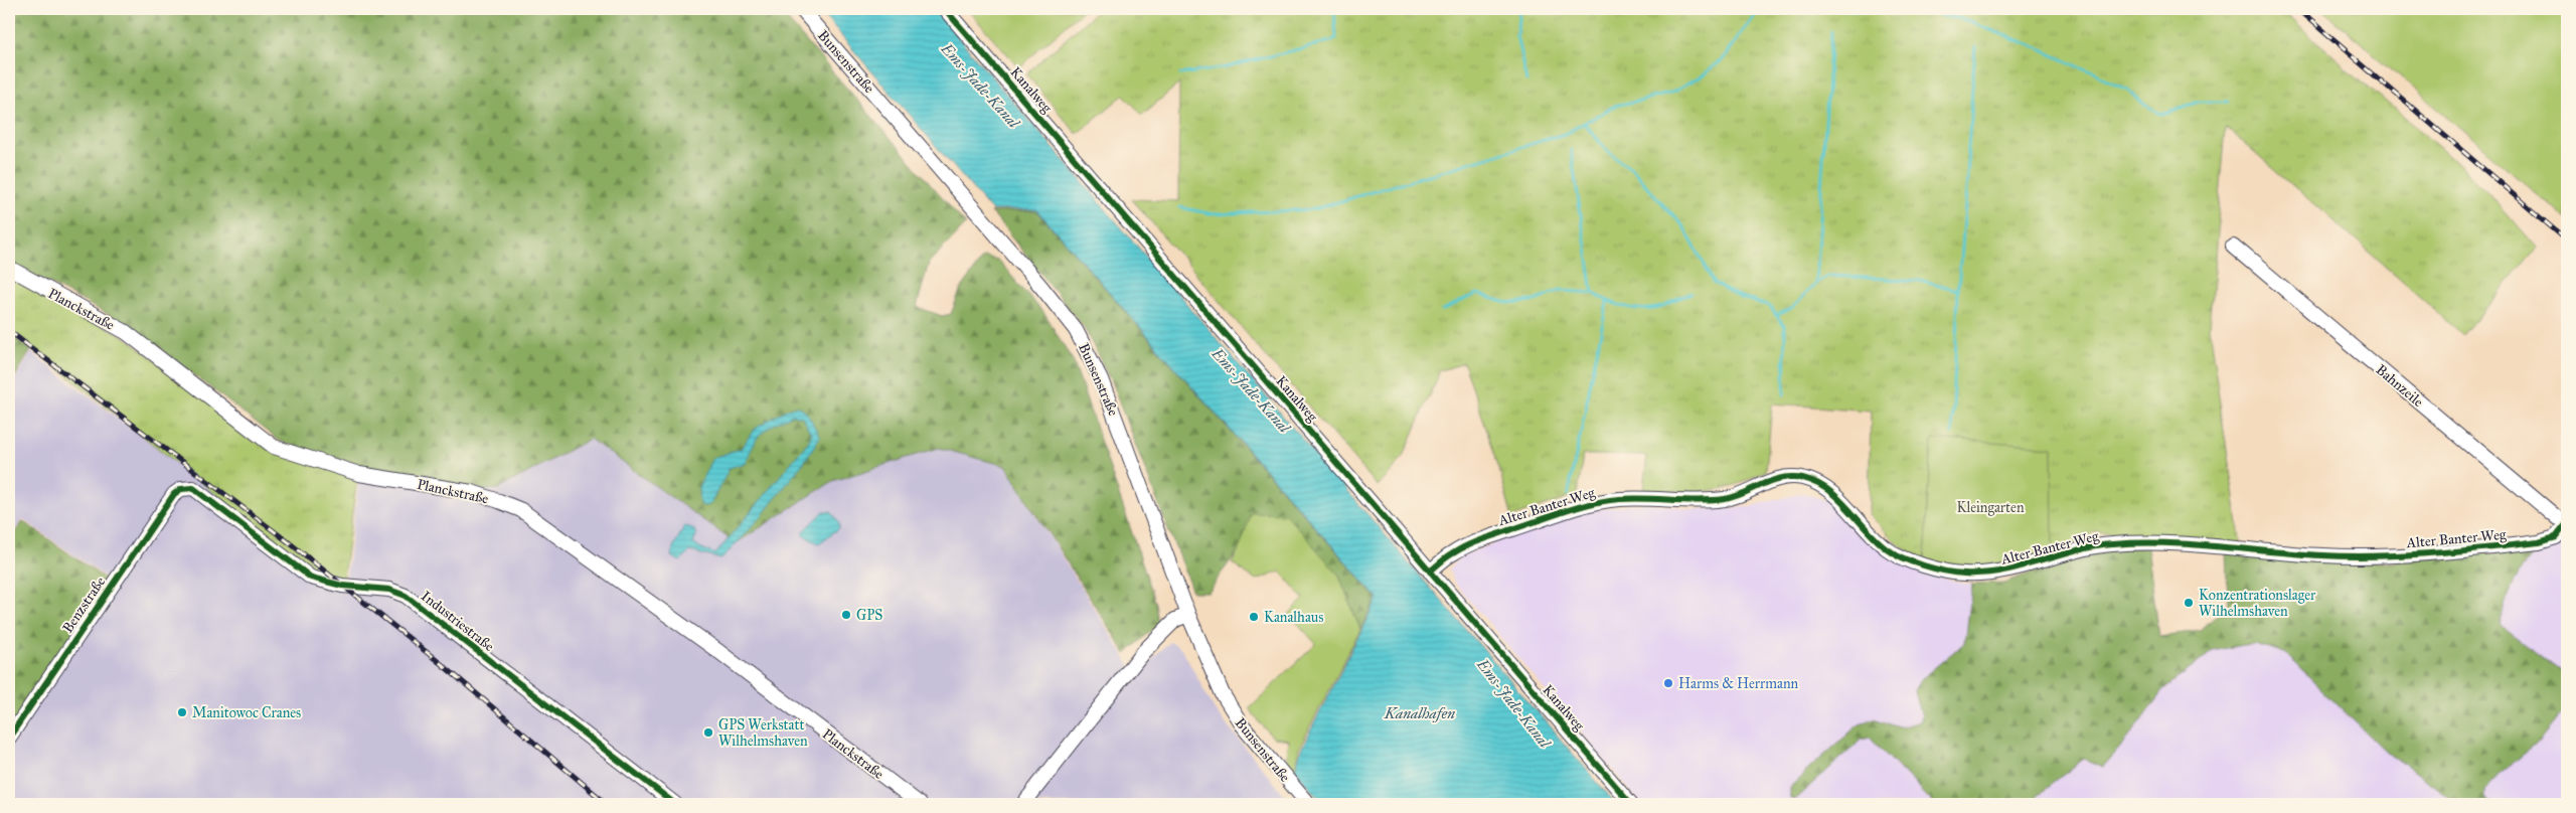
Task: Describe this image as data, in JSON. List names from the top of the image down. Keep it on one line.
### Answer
{"streets":{"street":["Bunsenstraße","Kanalweg","Planckstraße","Bahnzeile","Alter Banter Weg","Benzstraße","Industriestraße"]},"crossings":[["Kanalweg","Alter Banter Weg"],["Bahnzeile","Alter Banter Weg"],["Benzstraße","Industriestraße"]],"water":["Ems-Jade-Kanal","Kanalhafen"],"parks":["Kleingarten"],"places":["Konzentrationslager Wilhelmshaven","GPS","Kanalhaus","Harms & Herrmann","Manitowoc Cranes","GPS Werkstatt Wilhelmshaven"]}
